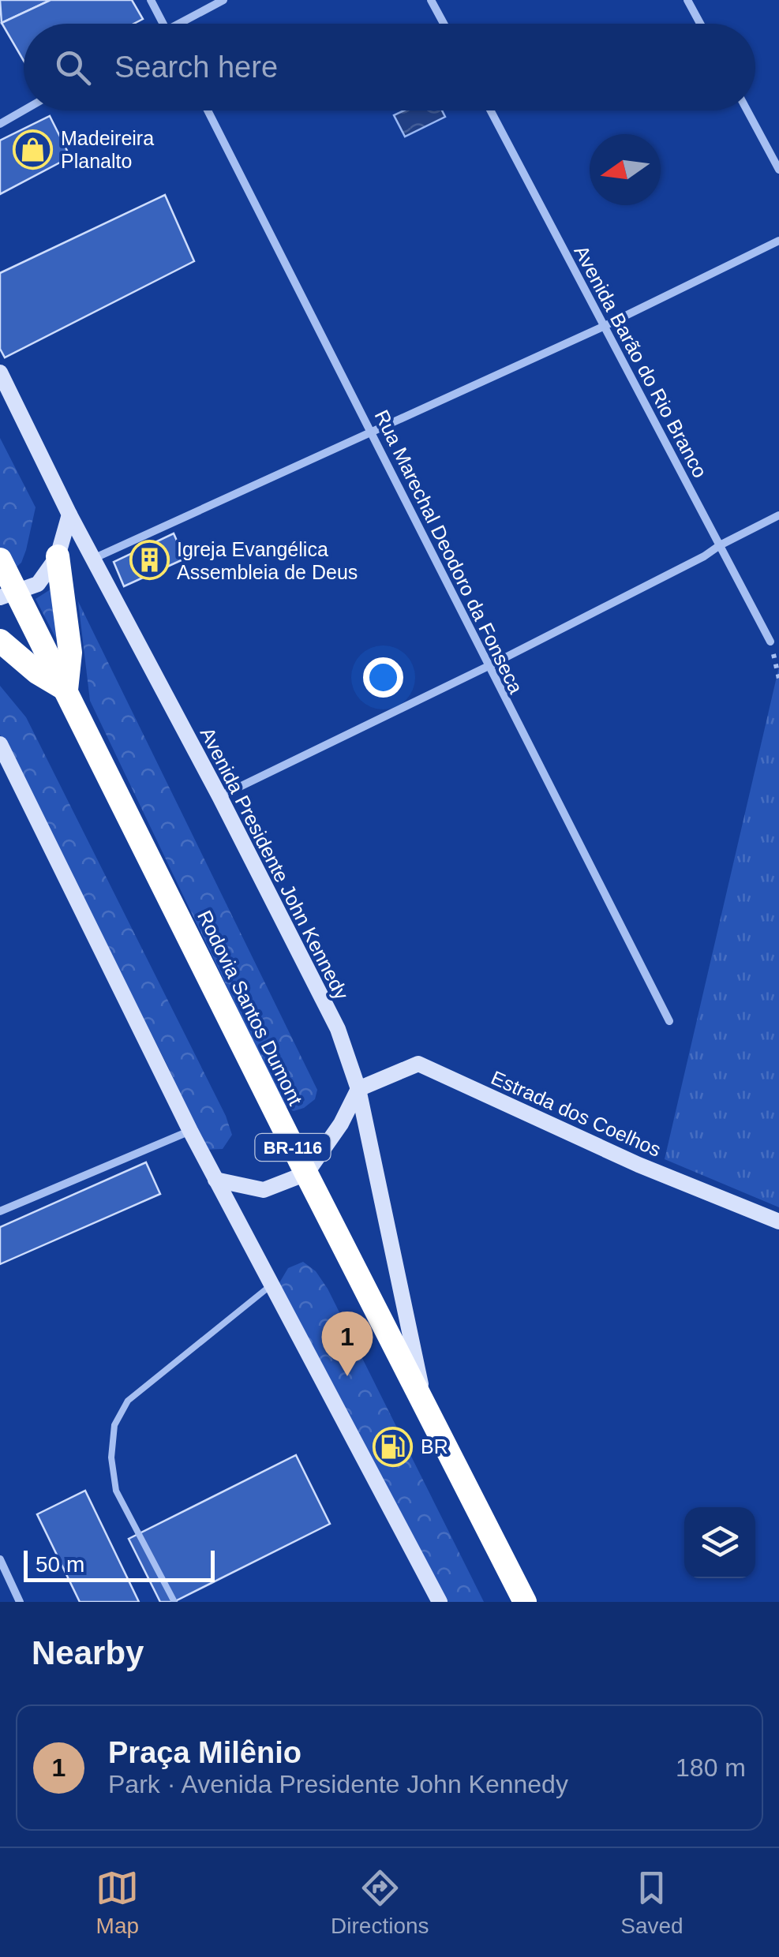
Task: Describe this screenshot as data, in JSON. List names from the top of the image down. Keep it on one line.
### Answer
{"streets":{"highway":["Rodovia Santos Dumont","BR-116"],"street":["Avenida Barão do Rio Branco","Rua Marechal Deodoro da Fonseca","Avenida Presidente John Kennedy","Estrada dos Coelhos"]},"crossings":[["Avenida Presidente John Kennedy","Rodovia Santos Dumont"],["Avenida Presidente John Kennedy","Estrada dos Coelhos"]],"places":{"shop":["Madeireira Planalto"],"building":["Igreja Evangélica Assembleia de Deus"],"fuel station":["BR"]},"scale_bar":"50 m","north":"left","page":{"search":"Search here","pins":"1","scale":"50 m","heading":"Nearby","list":[{"mark":"1","name":"Praça Milênio","note":"Park · Avenida Presidente John Kennedy","value":"180 m"}],"nav":["Map","Directions","Saved"]}}
